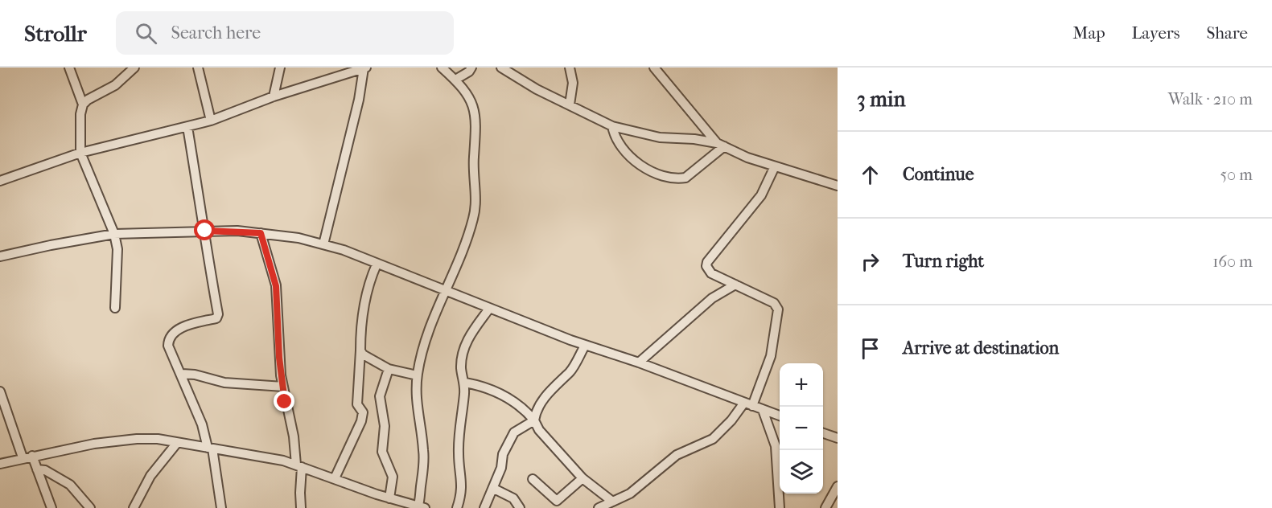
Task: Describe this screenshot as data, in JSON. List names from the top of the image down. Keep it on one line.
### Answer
{"page":{"header":"Strollr","search":"Search here","nav":["Map","Layers","Share"],"heading":["3 min","Walk · 210 m"],"list":[["Continue","50 m"],["Turn right","160 m"],"Arrive at destination"],"map_buttons":["+","−"]}}
